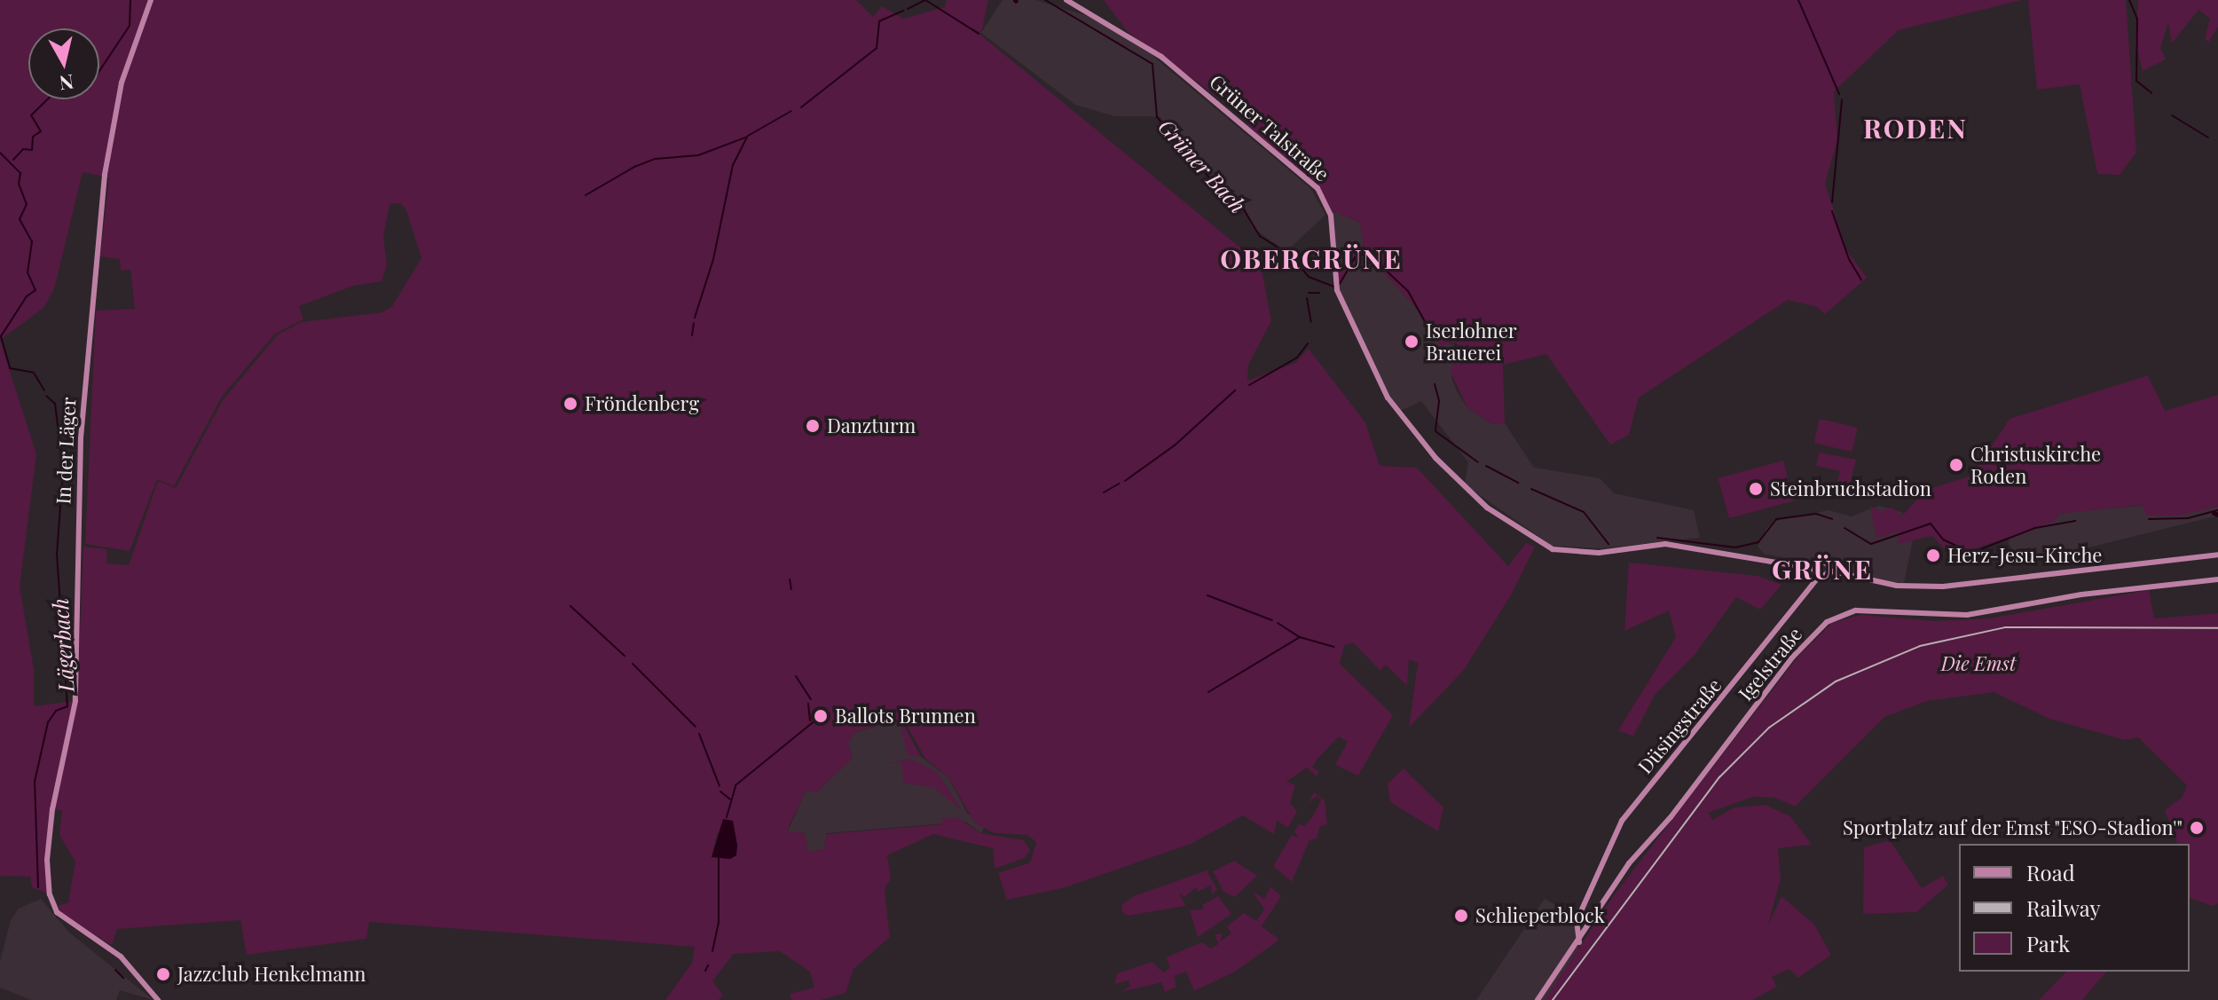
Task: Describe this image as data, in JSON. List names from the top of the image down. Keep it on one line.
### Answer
{"streets":{"main road":["Grüner Talstraße","In der Läger","Igelstraße","Düsingstraße"]},"crossings":[["Igelstraße","Düsingstraße"]],"districts":["RODEN","OBERGRÜNE","GRÜNE"],"water":["Grüner Bach","Lägerbach"],"parks":["Die Emst"],"places":["Iserlohner Brauerei","Fröndenberg","Danzturm","Christuskirche Roden","Steinbruchstadion","Herz-Jesu-Kirche","Ballots Brunnen","Sportplatz auf der Emst \"ESO-Stadion'\"","Schlieperblock","Jazzclub Henkelmann"],"legend":["Road","Railway","Park"],"north":"bottom"}
